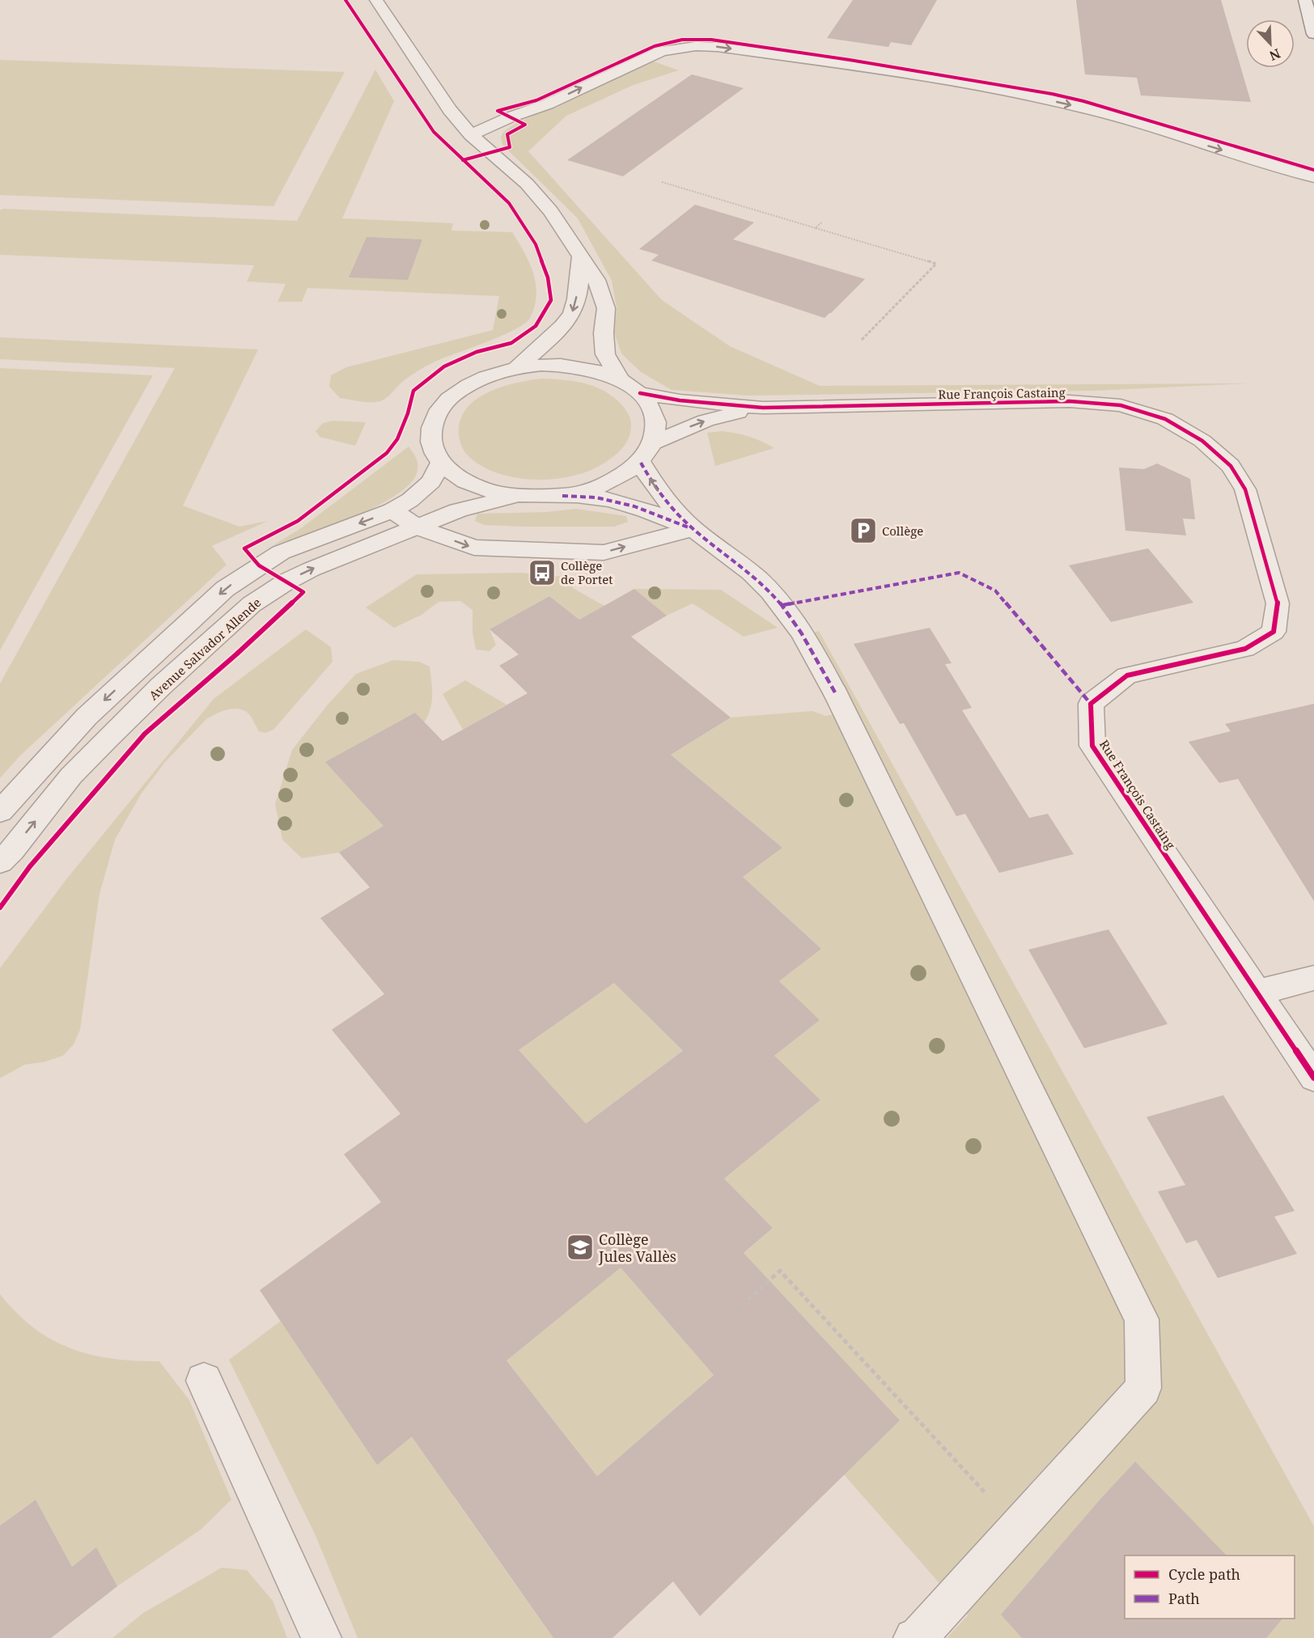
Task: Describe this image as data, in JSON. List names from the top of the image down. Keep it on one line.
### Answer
{"streets":{"street":["Rue François Castaing","Avenue Salvador Allende"]},"places":{"parking":["Collège"],"bus stop":["Collège de Portet"],"school or university":["Collège Jules Vallès"]},"legend":["Cycle path","Path"],"north":"bottom right"}
